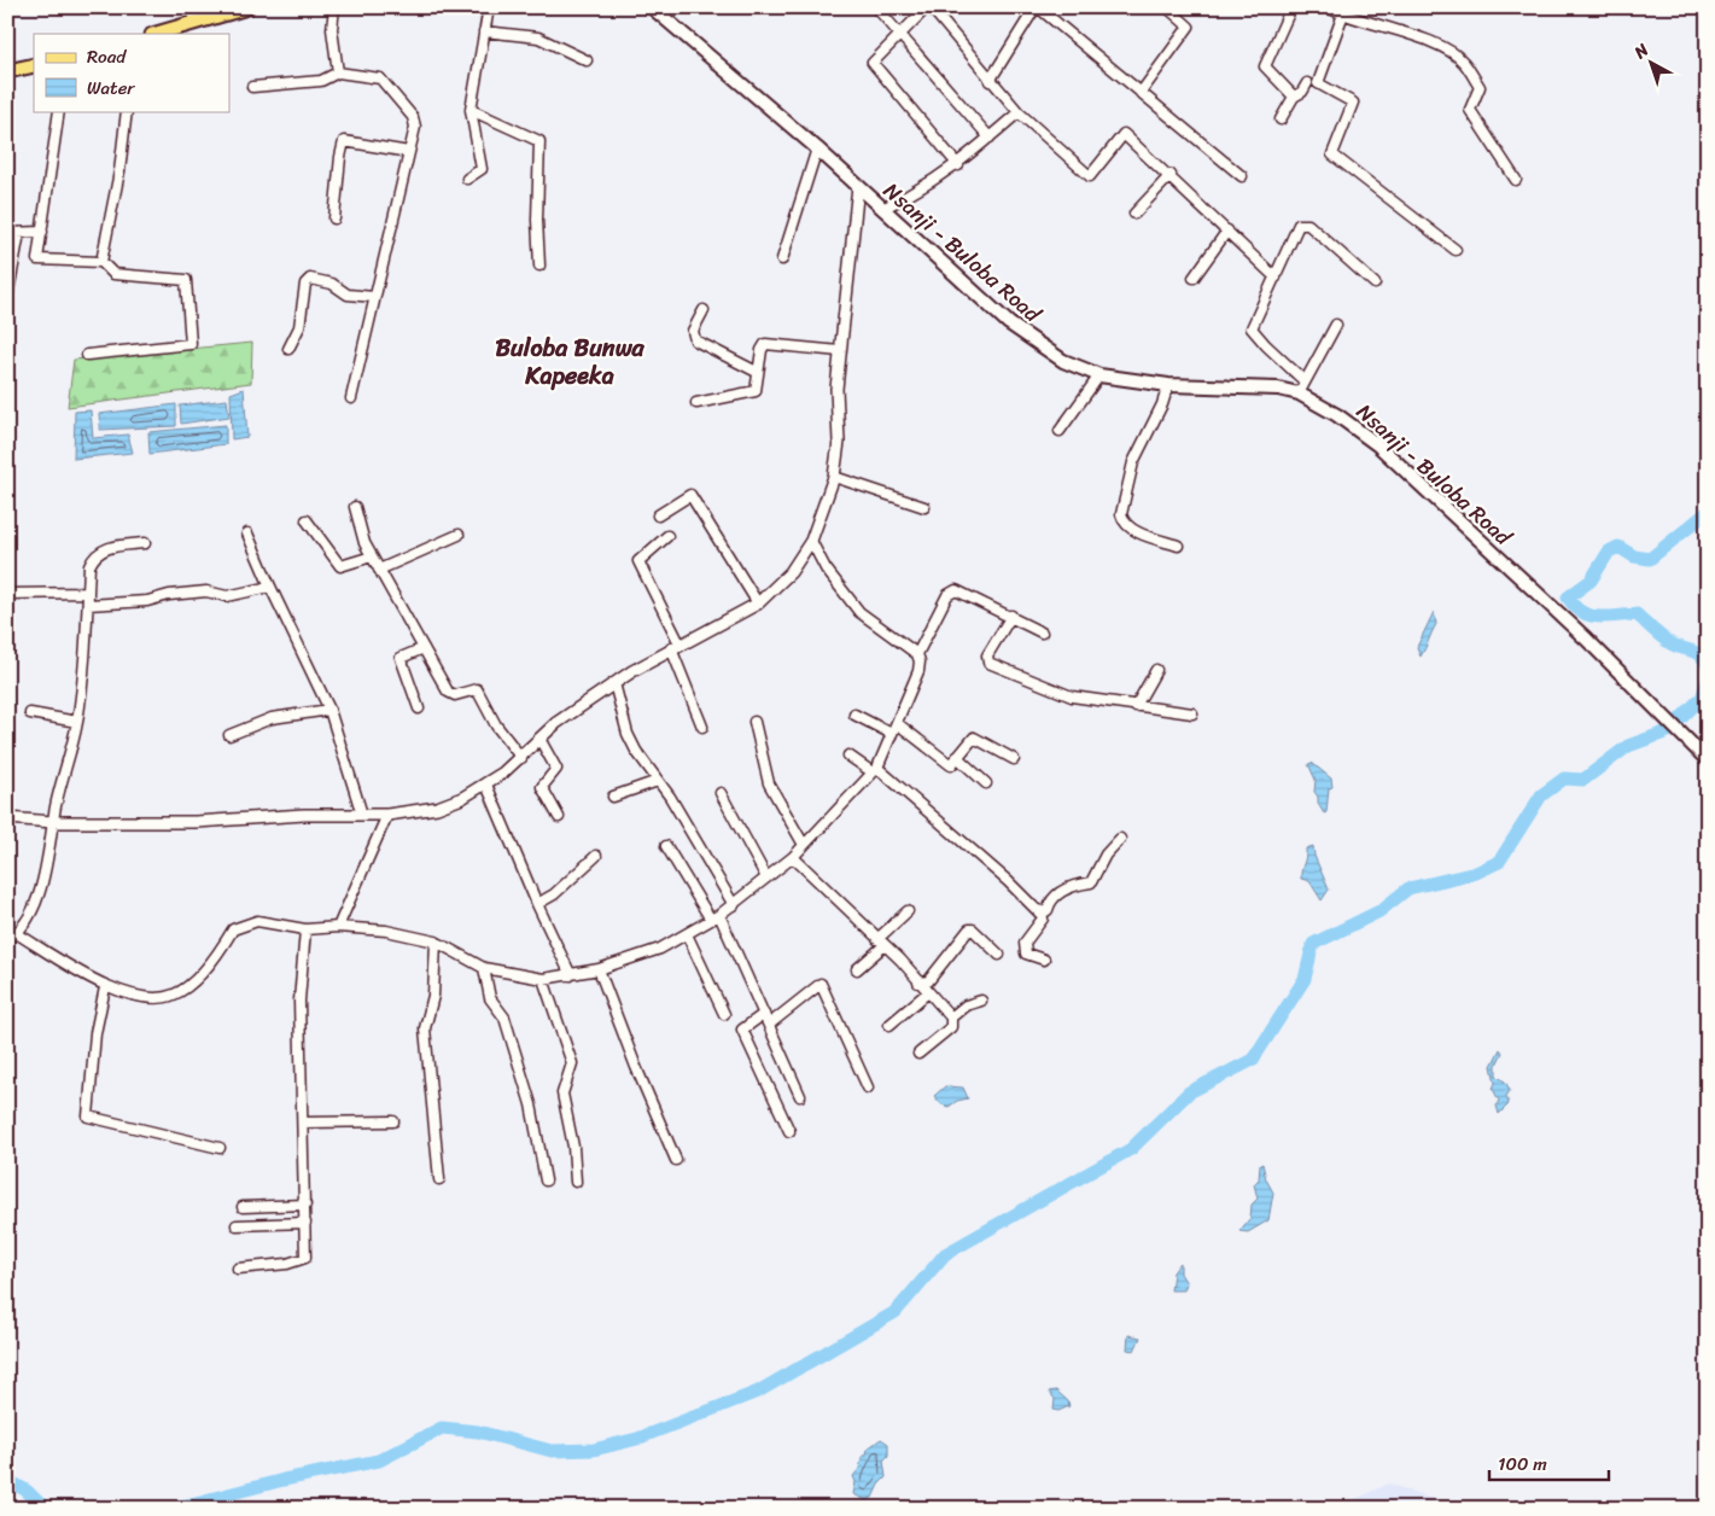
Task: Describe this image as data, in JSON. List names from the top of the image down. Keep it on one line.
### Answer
{"streets":{"main road":["Nsanji - Buloba Road"]},"districts":["Buloba Bunwa Kapeeka"],"legend":["Road","Water"],"scale_bar":"100 m","north":"top left"}
